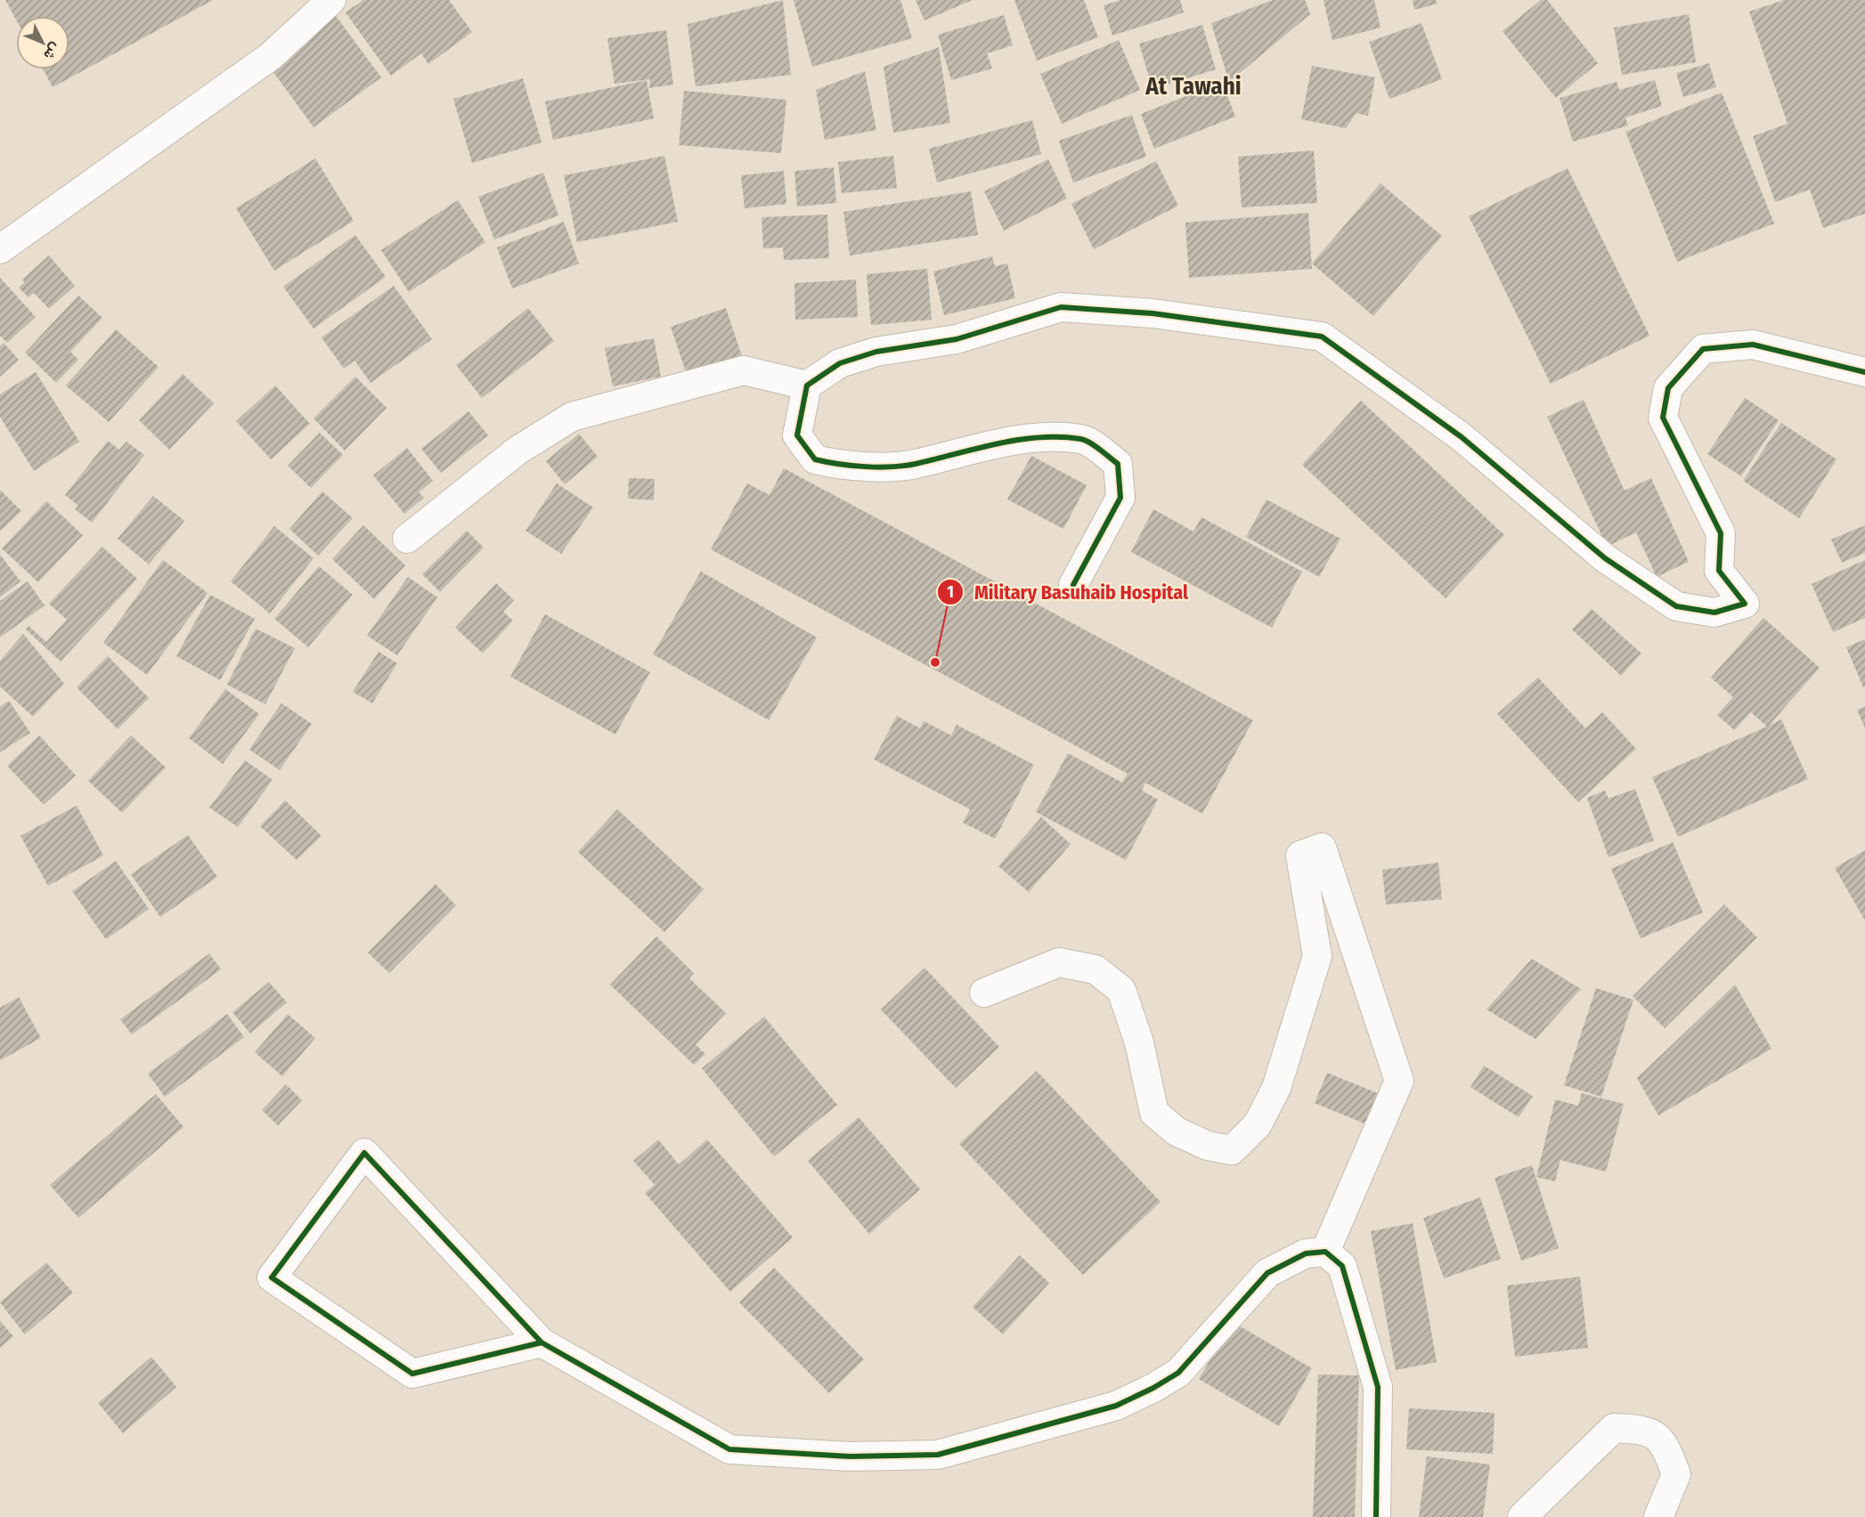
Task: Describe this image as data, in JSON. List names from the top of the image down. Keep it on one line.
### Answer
{"districts":["At Tawahi"],"places":["Military Basuhaib Hospital"],"north":"bottom right"}
